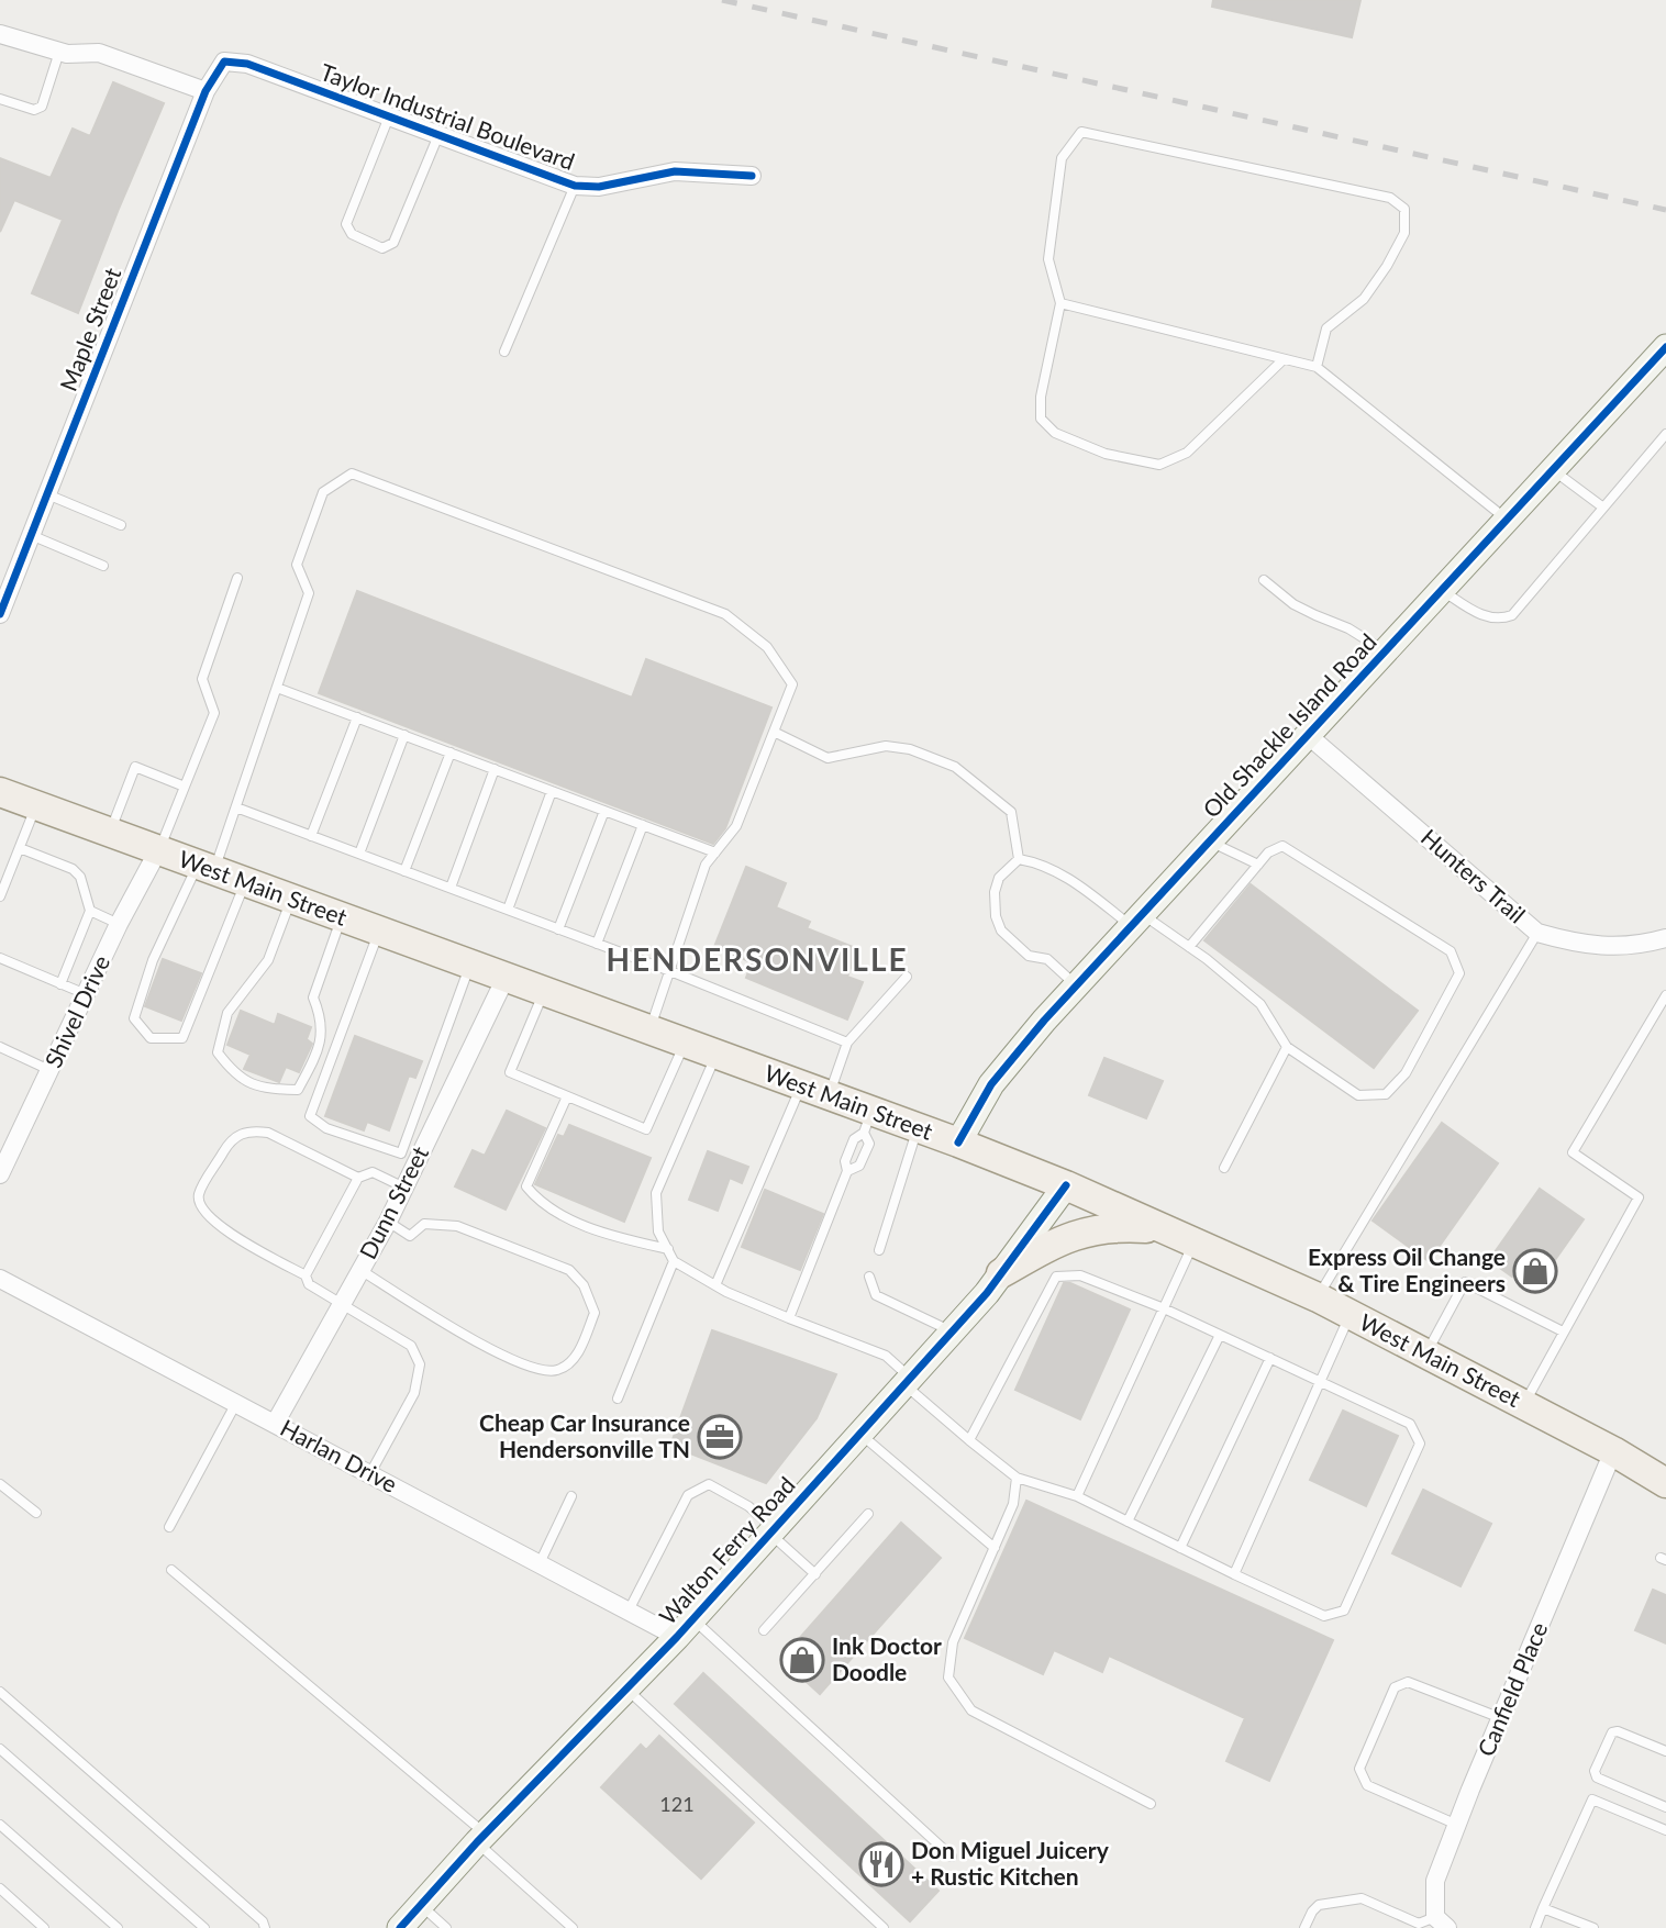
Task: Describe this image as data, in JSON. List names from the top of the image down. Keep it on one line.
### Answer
{"streets":{"main road":["West Main Street"],"street":["Taylor Industrial Boulevard","Maple Street","Old Shackle Island Road","Hunters Trail","Shivel Drive","Dunn Street","Harlan Drive","Walton Ferry Road","Canfield Place"]},"crossings":[["Taylor Industrial Boulevard","Maple Street"],["Old Shackle Island Road","Hunters Trail"],["Old Shackle Island Road","West Main Street"],["West Main Street","Shivel Drive"],["West Main Street","Dunn Street"],["West Main Street","Walton Ferry Road"],["West Main Street","Canfield Place"],["Dunn Street","Harlan Drive"],["Harlan Drive","Walton Ferry Road"]],"districts":["HENDERSONVILLE"],"places":{"shop":["Express Oil Change & Tire Engineers","Ink Doctor Doodle"],"office":["Cheap Car Insurance Hendersonville TN"],"restaurant":["Don Miguel Juicery + Rustic Kitchen"]},"house_numbers":["121"]}
